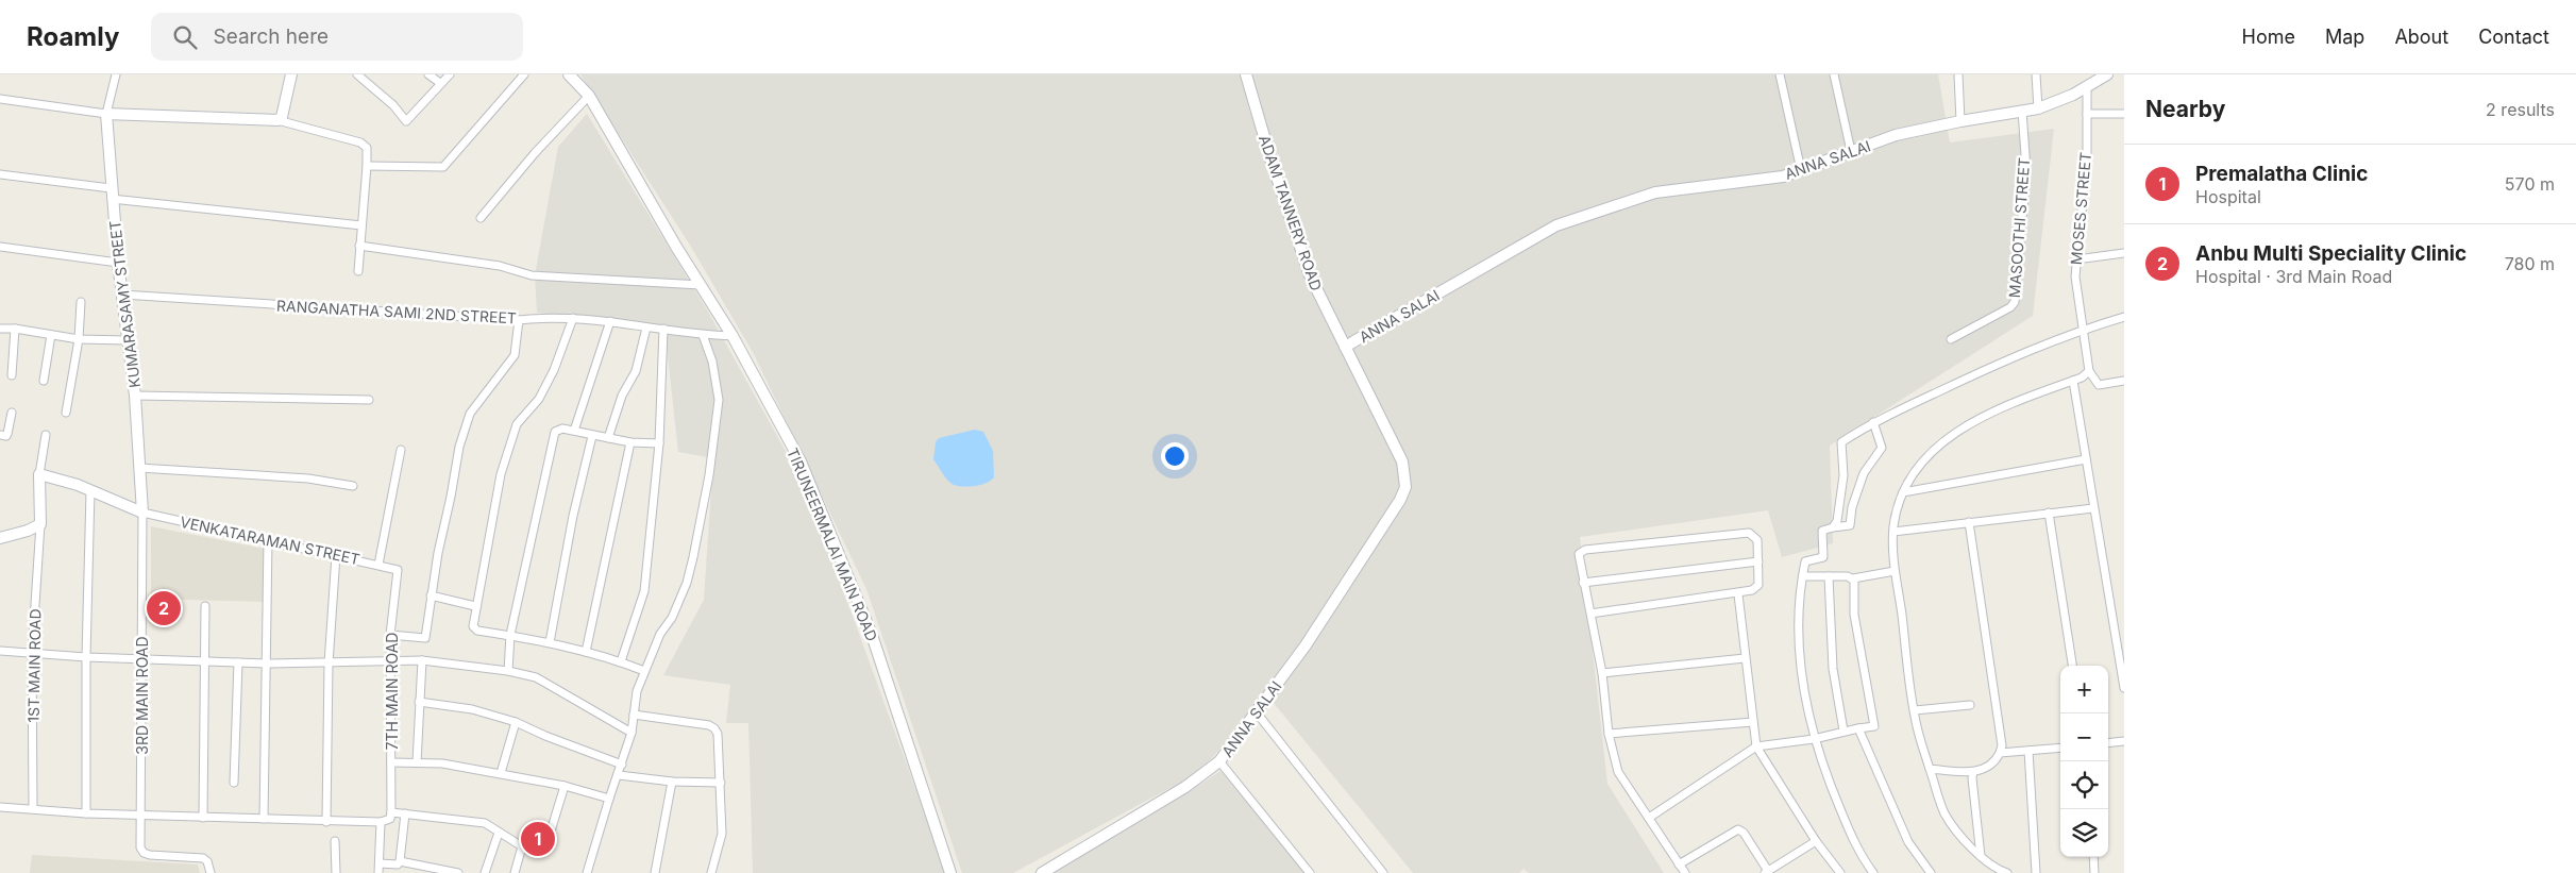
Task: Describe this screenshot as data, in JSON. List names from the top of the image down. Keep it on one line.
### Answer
{"streets":{"street":["ANNA SALAI","MOSES STREET","ADAM TANNERY ROAD","MASOOTHI STREET","KUMARASAMY STREET","RANGANATHA SAMI 2ND STREET","VENKATARAMAN STREET","TIRUNEERMALAI MAIN ROAD","1ST MAIN ROAD","7TH MAIN ROAD","3RD MAIN ROAD"]},"crossings":[["ANNA SALAI","MOSES STREET"],["ANNA SALAI","ADAM TANNERY ROAD"],["ANNA SALAI","MASOOTHI STREET"],["KUMARASAMY STREET","RANGANATHA SAMI 2ND STREET"],["KUMARASAMY STREET","VENKATARAMAN STREET"],["KUMARASAMY STREET","3RD MAIN ROAD"],["RANGANATHA SAMI 2ND STREET","TIRUNEERMALAI MAIN ROAD"],["VENKATARAMAN STREET","7TH MAIN ROAD"],["VENKATARAMAN STREET","3RD MAIN ROAD"]],"page":{"header":"Roamly","search":"Search here","nav":["Home","Map","About","Contact"],"heading":["Nearby","2 results"],"list":[{"mark":"1","name":"Premalatha Clinic","note":"Hospital","value":"570 m"},{"mark":"2","name":"Anbu Multi Speciality Clinic","note":"Hospital · 3rd Main Road","value":"780 m"}],"pins":["2","1"],"map_buttons":["+","−"]}}
